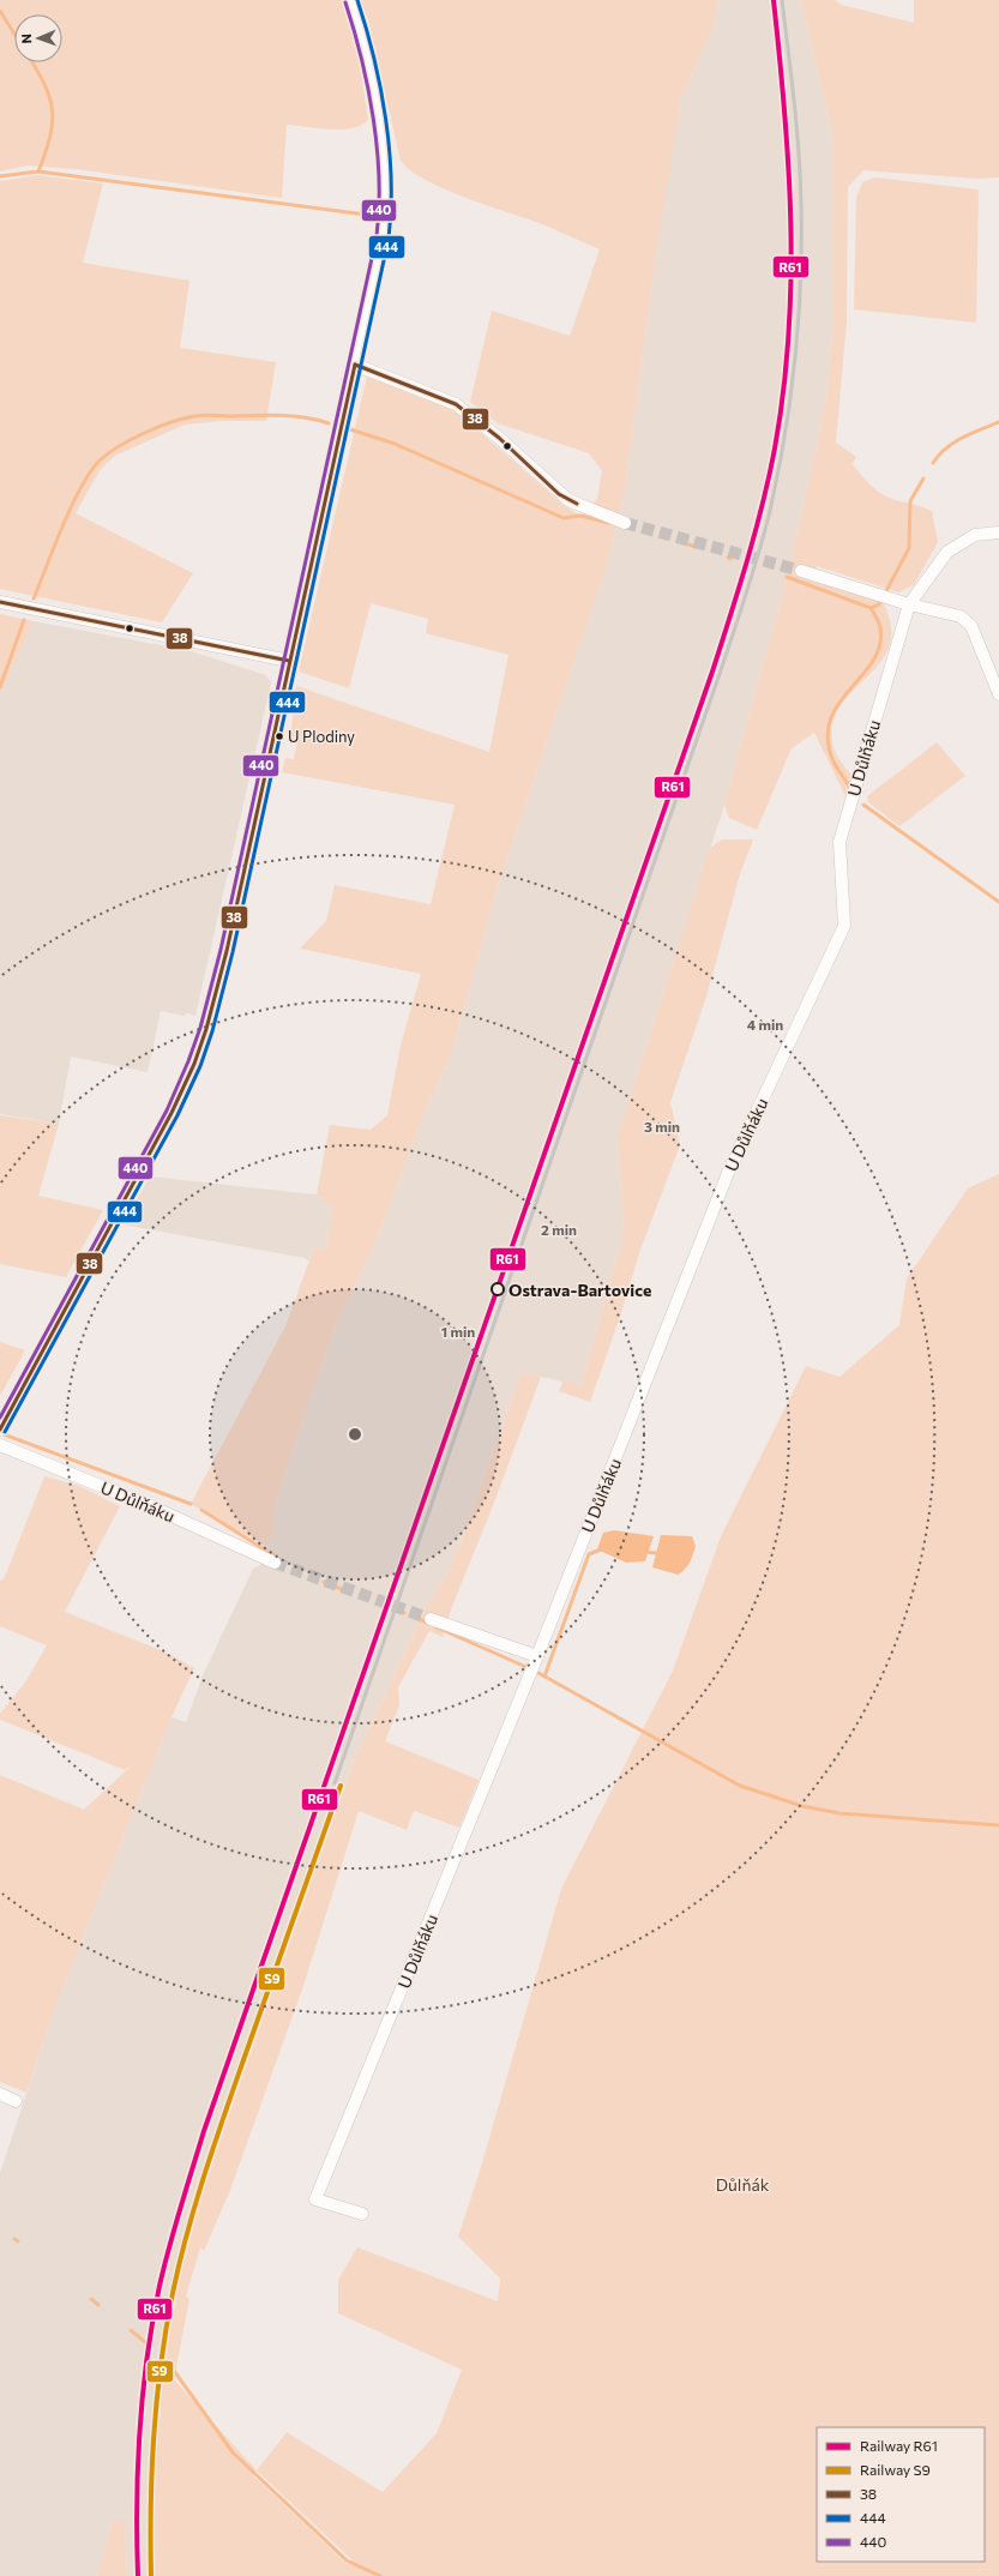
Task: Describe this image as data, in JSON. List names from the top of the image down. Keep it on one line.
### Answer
{"streets":{"street":["U Důlňáku"]},"parks":["Důlňák"],"places":["U Plodiny","Ostrava-Bartovice"],"lines":["rail line R61","transit line 444","transit line 440","transit line 38","rail line S9"],"legend":["Railway R61","Railway S9","38","444","440"],"north":"left","rings":["4 min","3 min","2 min","1 min"]}
